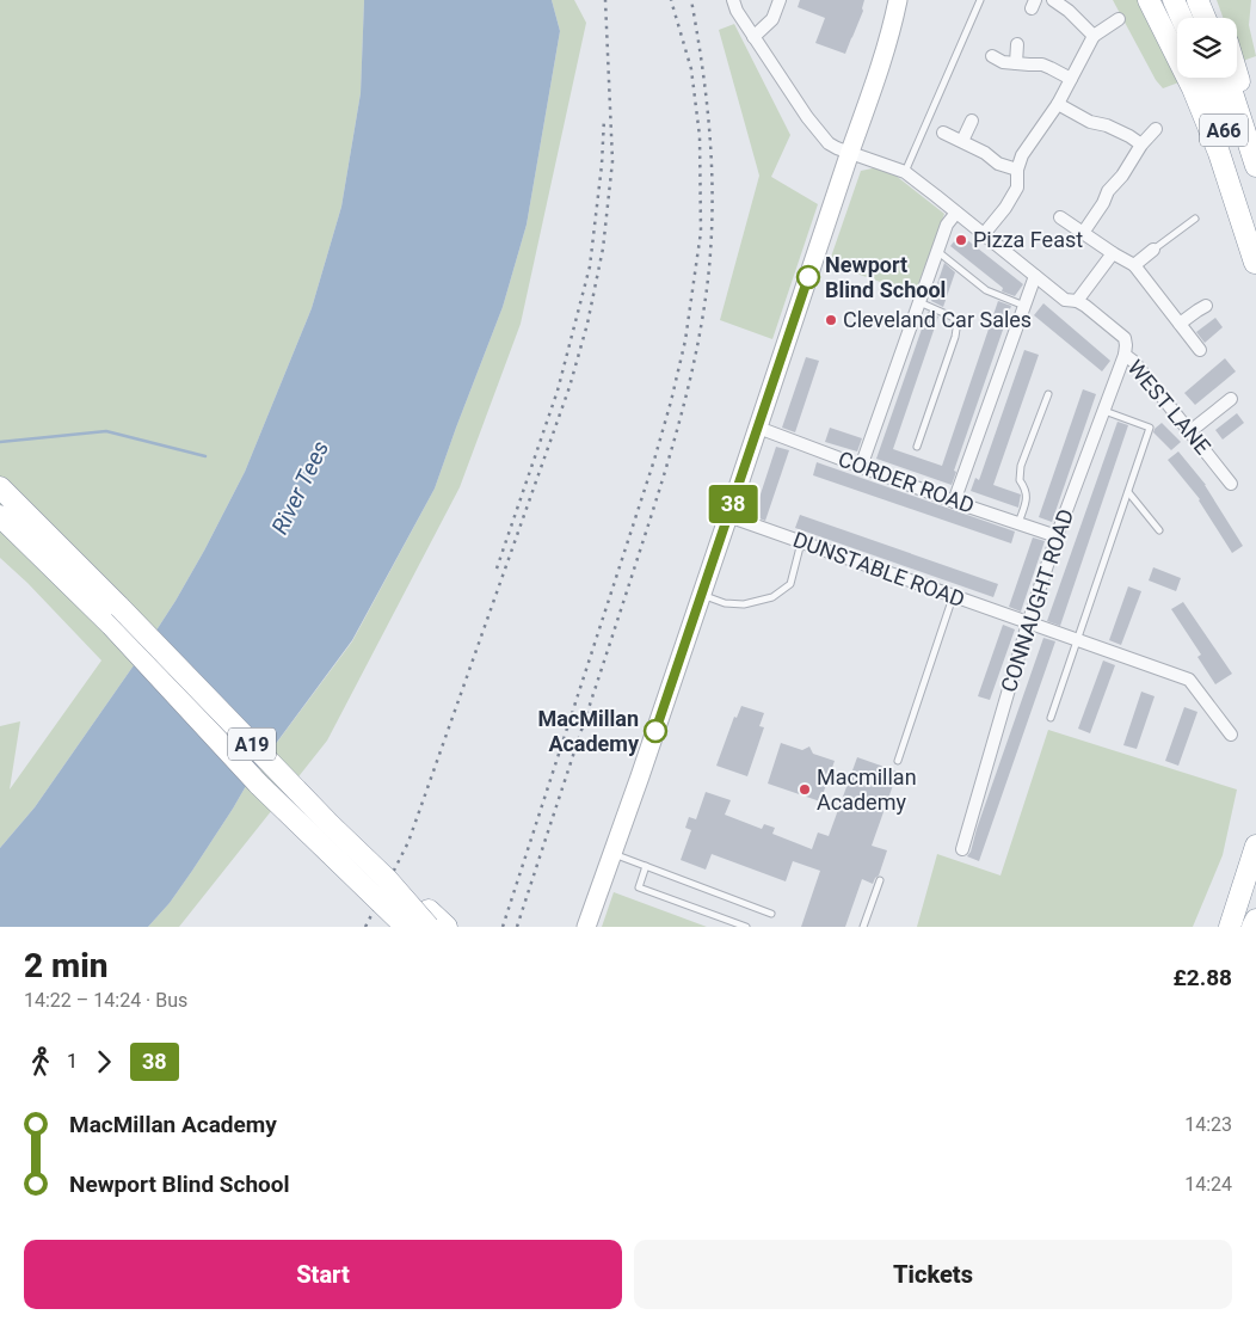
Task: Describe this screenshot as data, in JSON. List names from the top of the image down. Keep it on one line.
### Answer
{"streets":{"highway":["A66","A19"],"street":["WEST LANE","CORDER ROAD","DUNSTABLE ROAD","CONNAUGHT ROAD"]},"crossings":[["WEST LANE","CONNAUGHT ROAD"],["CORDER ROAD","CONNAUGHT ROAD"],["DUNSTABLE ROAD","CONNAUGHT ROAD"]],"water":["River Tees"],"places":["Pizza Feast","Newport Blind School","Cleveland Car Sales","MacMillan Academy","Macmillan Academy"],"lines":["bus line 38"],"page":{"on_map":"38","heading":["2 min","14:22 – 14:24 · Bus","£2.88"],"legs":["1","38"],"list":[{"name":"MacMillan Academy","value":"14:23"},{"name":"Newport Blind School","value":"14:24"}],"buttons":["Start","Tickets"]}}
